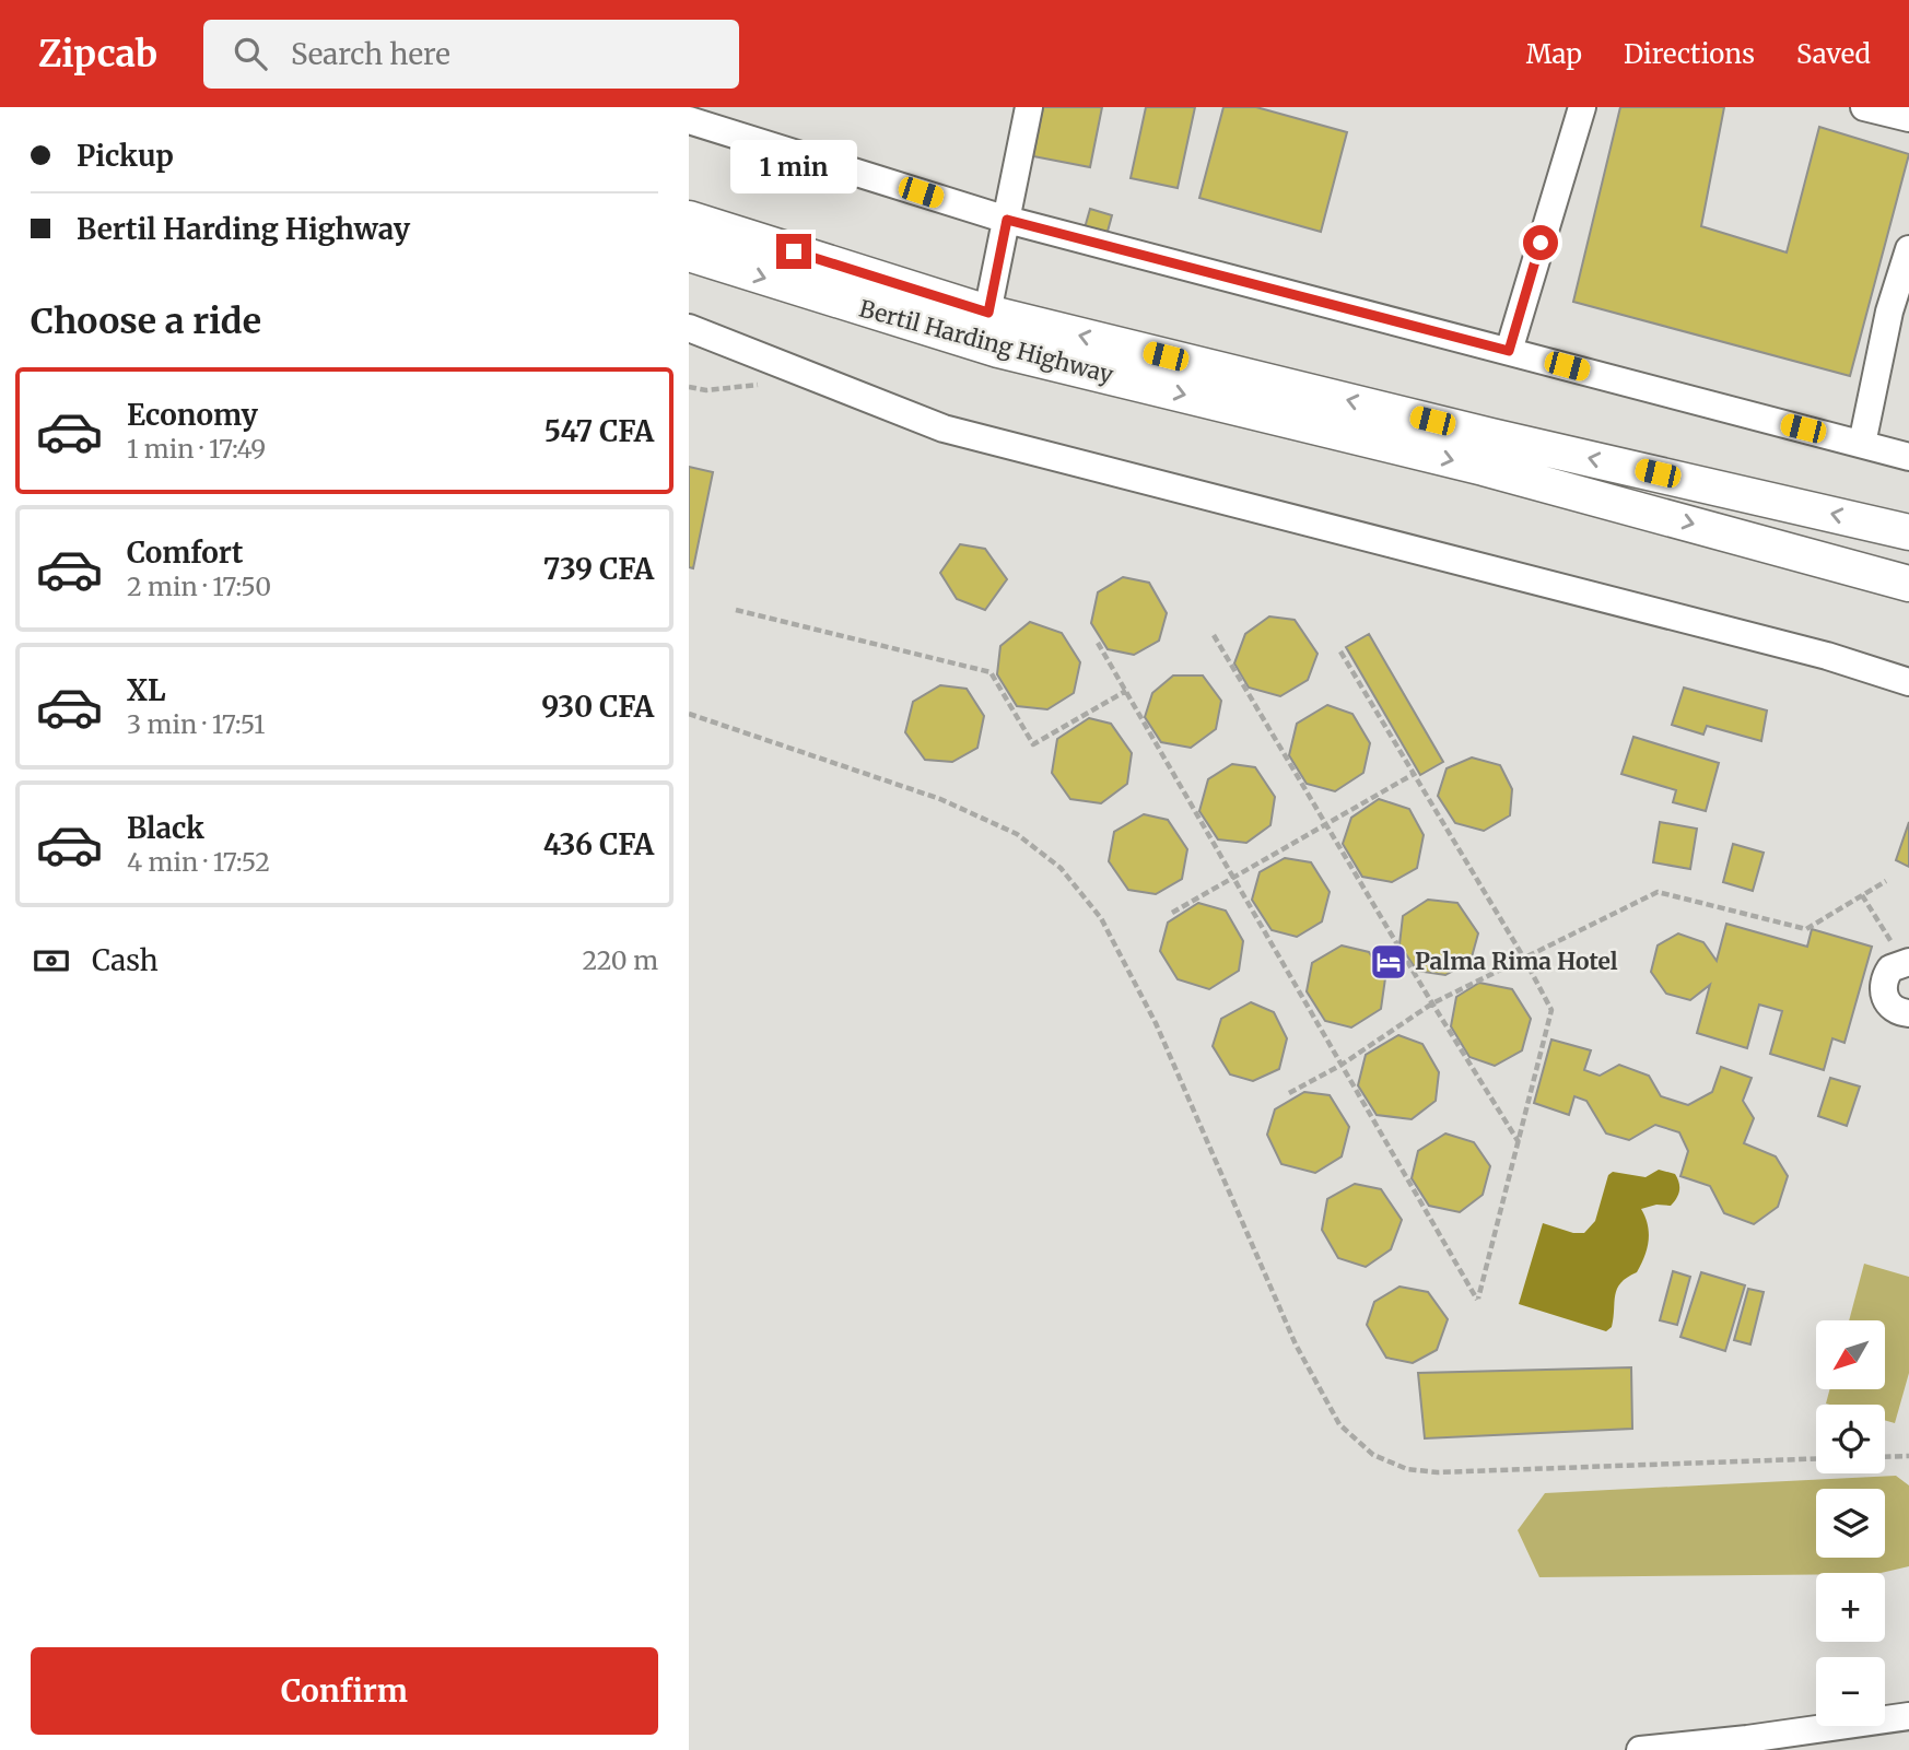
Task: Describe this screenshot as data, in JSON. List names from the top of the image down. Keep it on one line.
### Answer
{"streets":{"main road":["Bertil Harding Highway"]},"places":{"hotel":["Palma Rima Hotel"]},"north":"bottom left","page":{"header":"Zipcab","search":"Search here","nav":["Map","Directions","Saved"],"banner":["Pickup","Bertil Harding Highway"],"bubble":"1 min","heading":"Choose a ride","list":[{"name":"Economy","note":"1 min · 17:49","value":"547 CFA"},{"name":"Comfort","note":"2 min · 17:50","value":"739 CFA"},{"name":"XL","note":"3 min · 17:51","value":"930 CFA"},{"name":"Black","note":"4 min · 17:52","value":"436 CFA"}],"pay":["Cash","220 m"],"map_buttons":["+","−"],"buttons":"Confirm"}}
